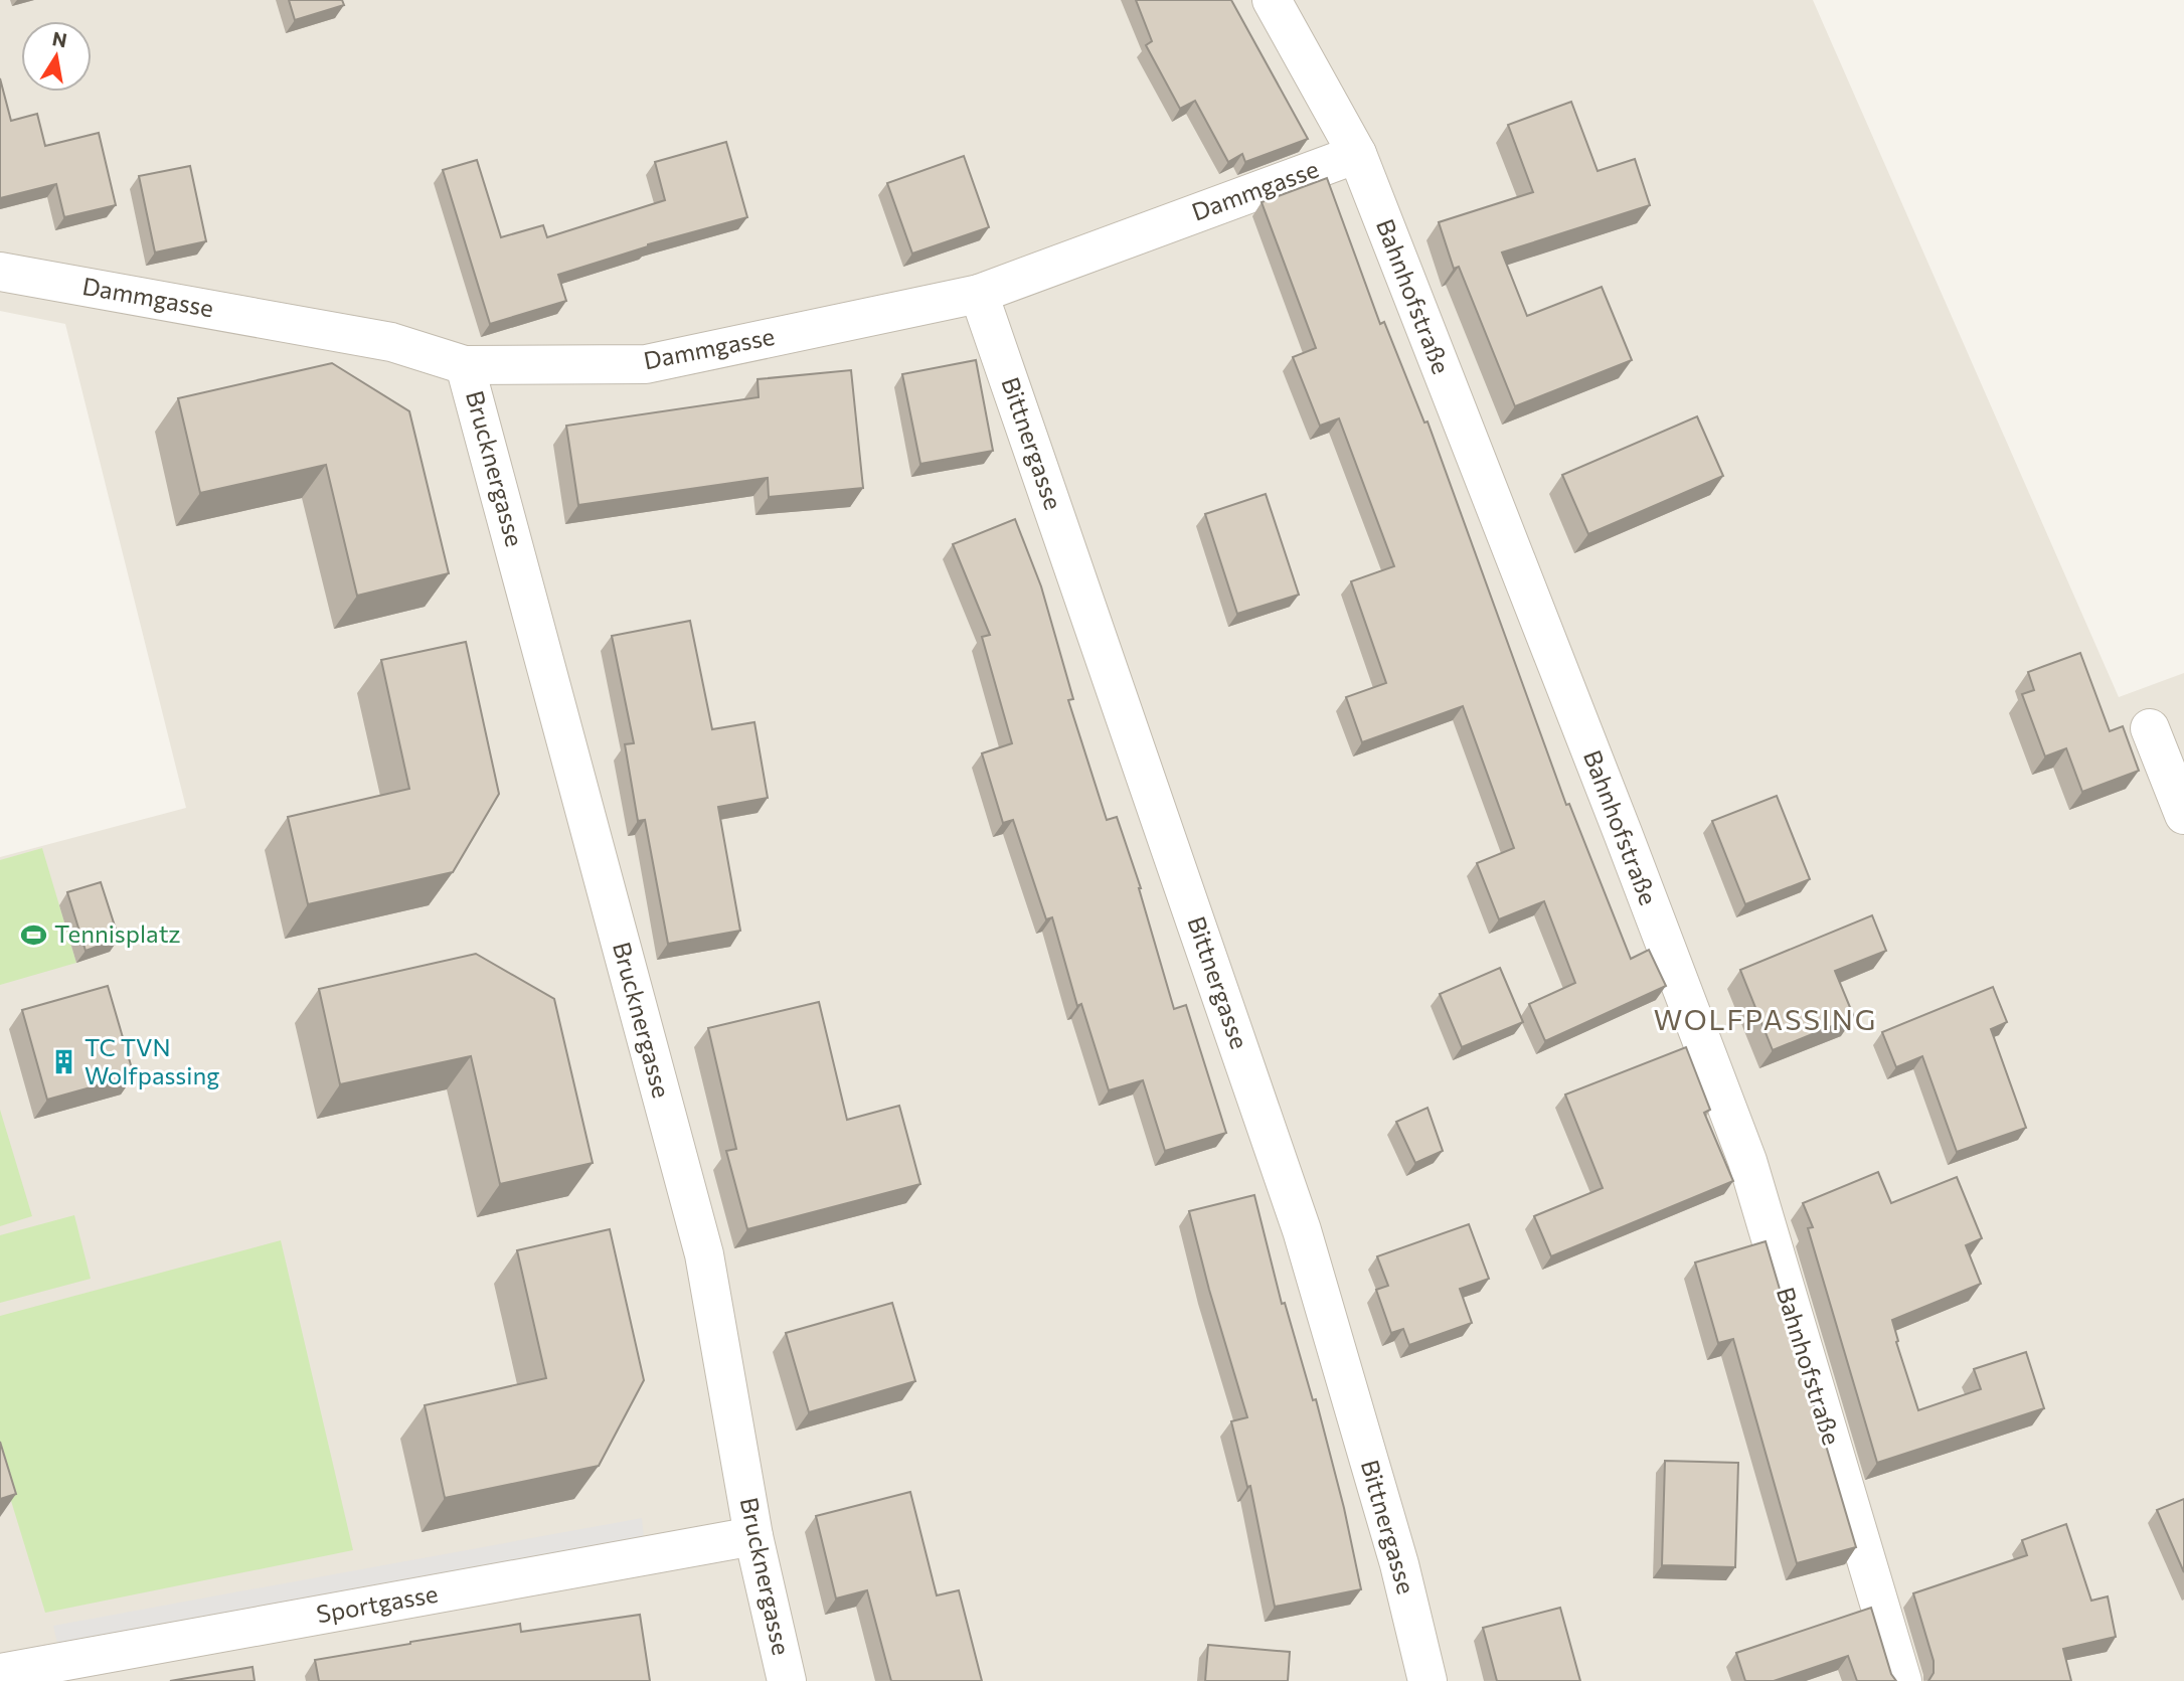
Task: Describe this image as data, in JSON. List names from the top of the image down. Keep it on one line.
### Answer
{"streets":{"street":["Dammgasse","Bahnhofstraße","Bittnergasse","Brucknergasse","Sportgasse"]},"crossings":[["Dammgasse","Bahnhofstraße"],["Dammgasse","Bittnergasse"],["Dammgasse","Brucknergasse"],["Brucknergasse","Sportgasse"]],"districts":["WOLFPASSING"],"places":{"sports":["Tennisplatz"],"building":["TC TVN Wolfpassing"]},"north":"top"}
